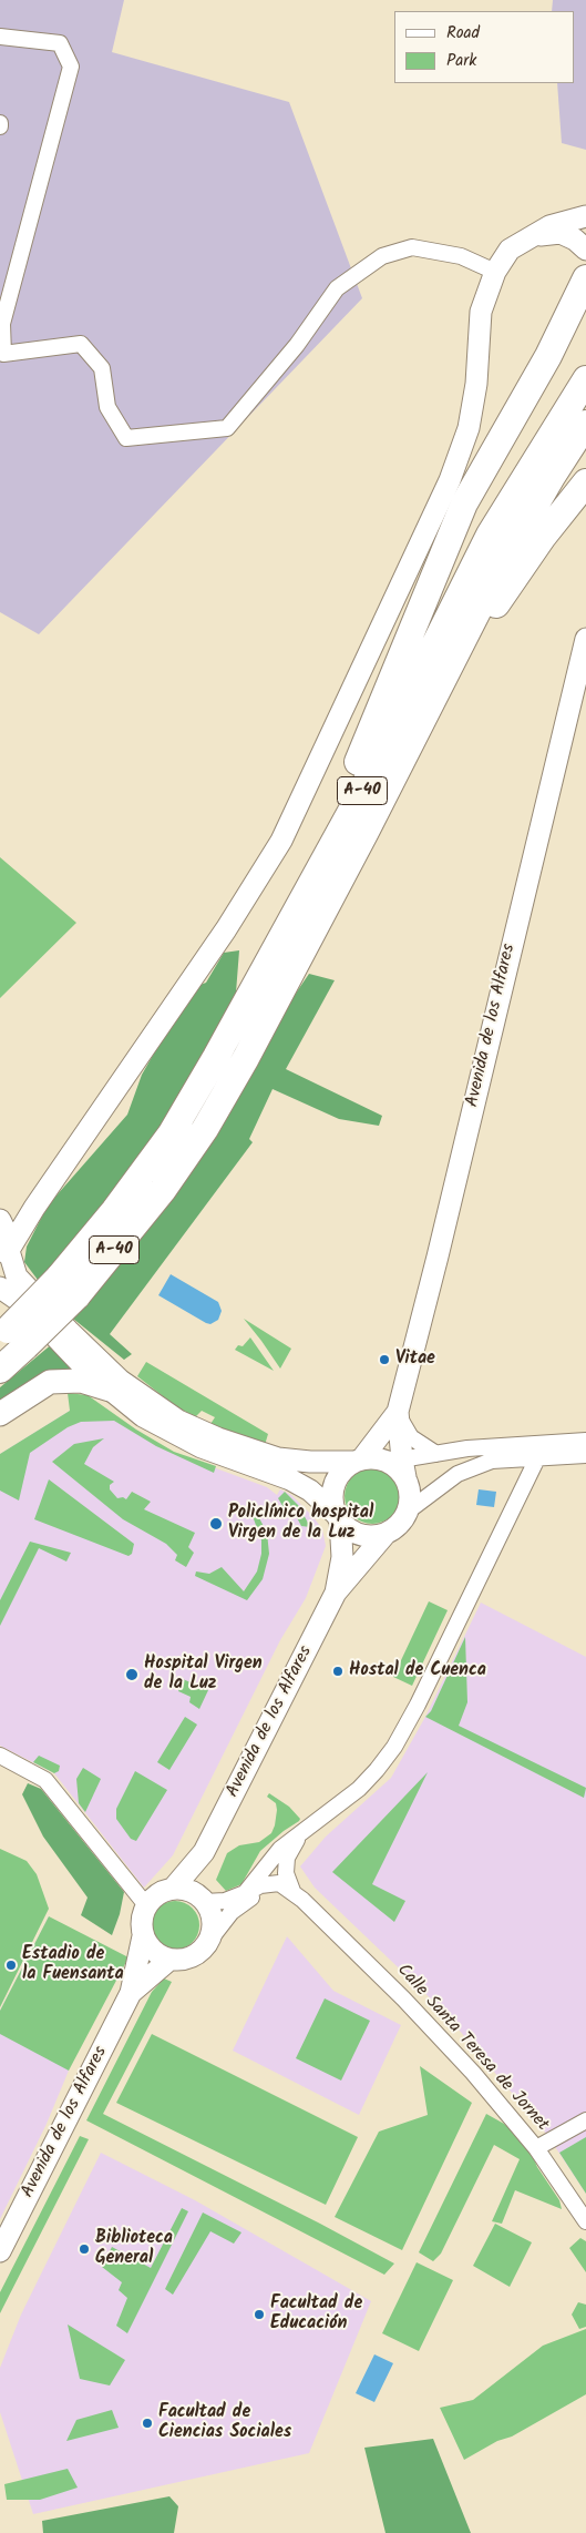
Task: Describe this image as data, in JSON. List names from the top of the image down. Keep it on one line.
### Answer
{"streets":{"highway":["A-40"],"street":["Avenida de los Alfares","Calle Santa Teresa de Jornet"]},"places":["Vitae","Policlínico hospital Virgen de la Luz","Hostal de Cuenca","Hospital Virgen de la Luz","Estadio de la Fuensanta","Biblioteca General","Facultad de Educación","Facultad de Ciencias Sociales"],"legend":["Road","Park"]}
